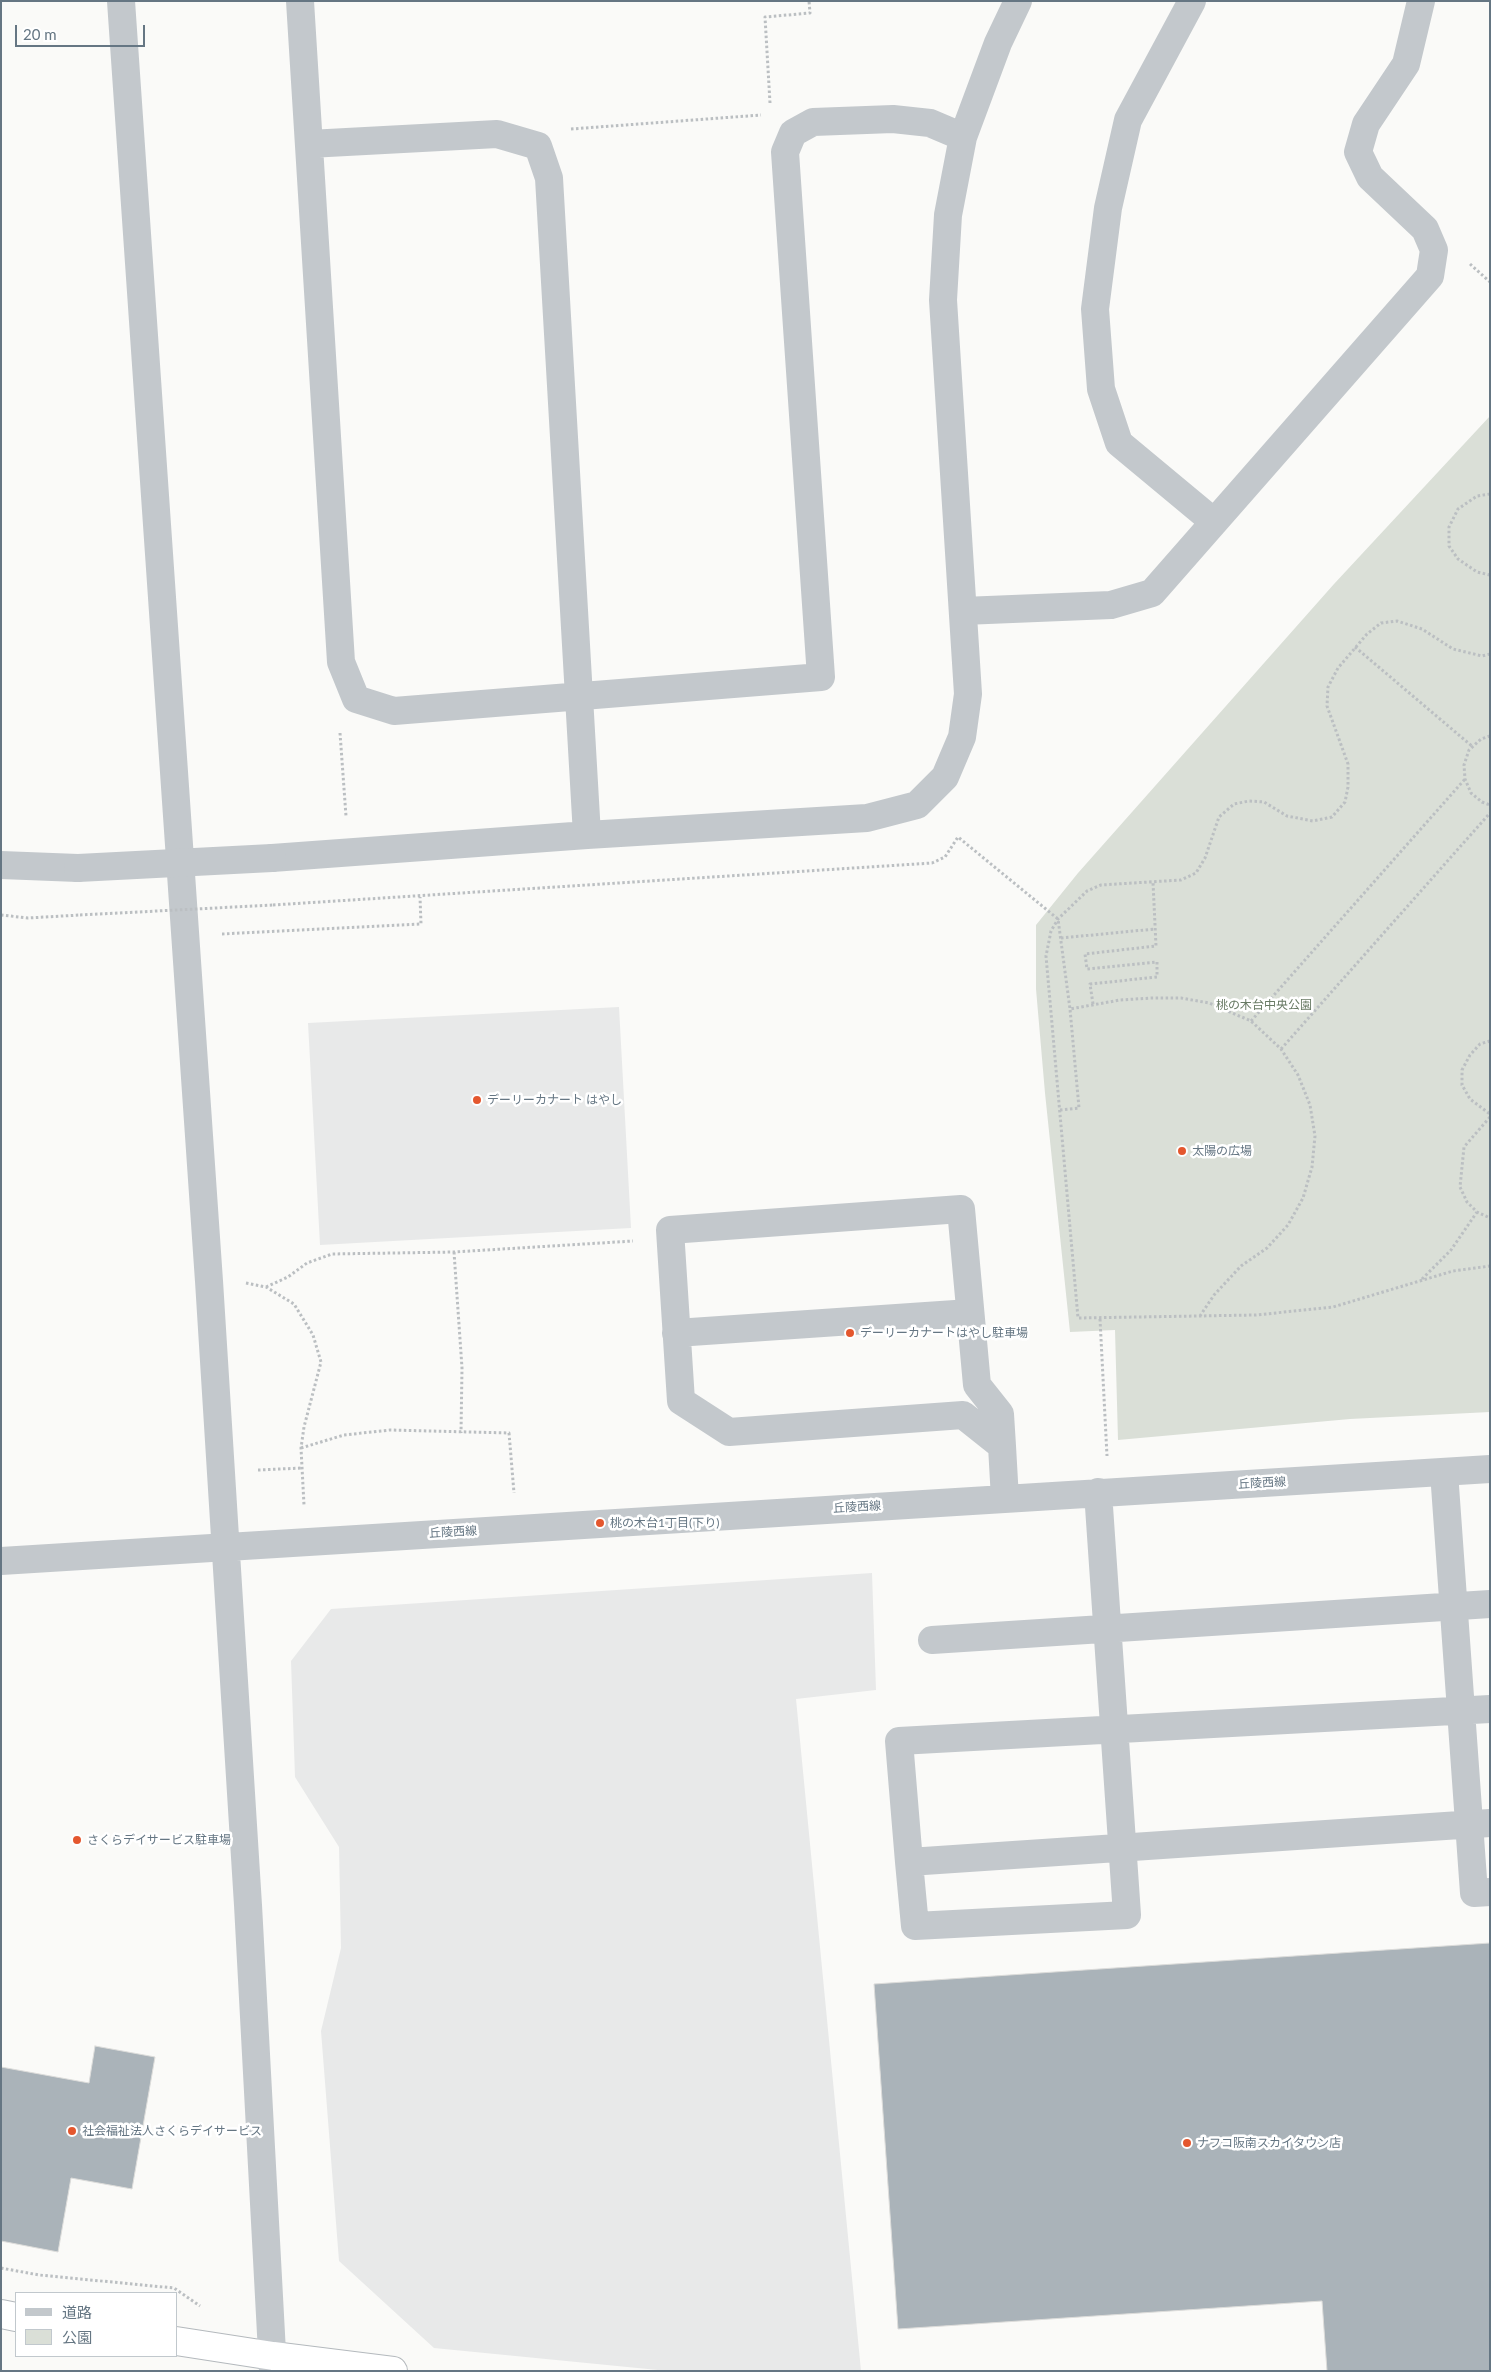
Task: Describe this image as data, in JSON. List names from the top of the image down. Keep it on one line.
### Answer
{"streets":{"street":["丘陵西線"]},"parks":["桃の木台中央公園"],"places":["デーリーカナート はやし","太陽の広場","デーリーカナートはやし駐車場","桃の木台1丁目(下り)","さくらデイサービス駐車場","社会福祉法人さくらデイサービス","ナフコ阪南スカイタウン店"],"legend":["道路","公園"],"scale_bar":"20 m"}
